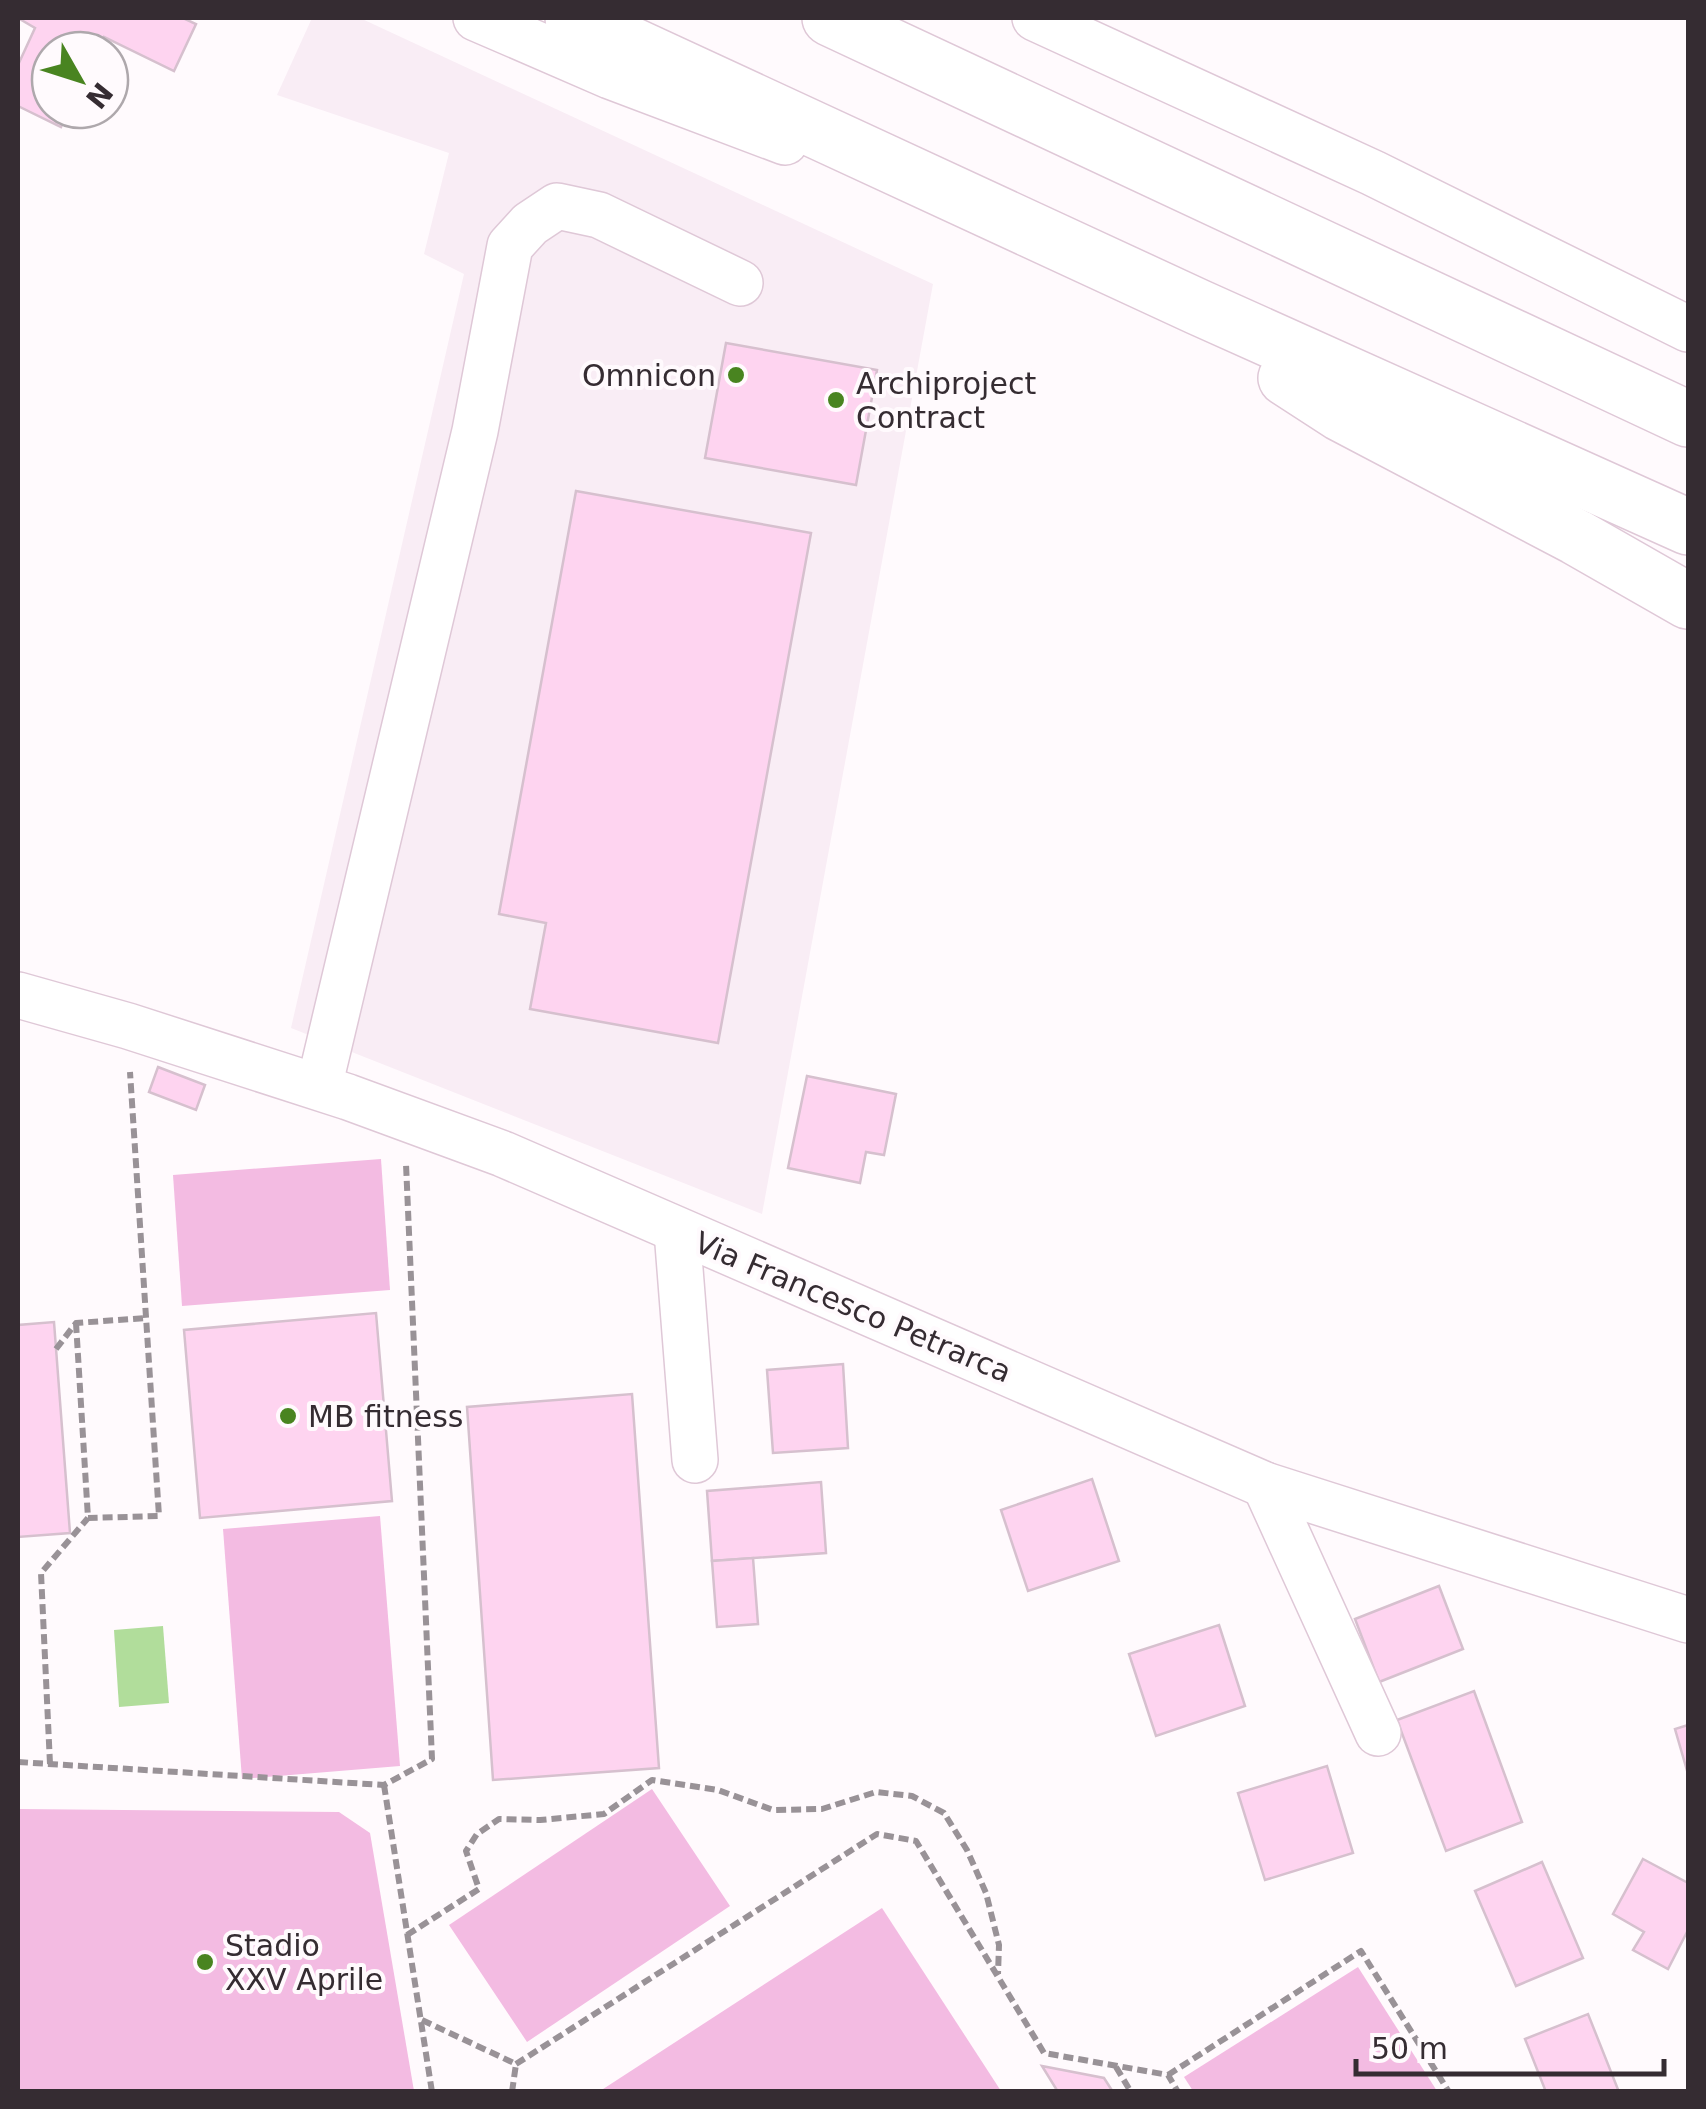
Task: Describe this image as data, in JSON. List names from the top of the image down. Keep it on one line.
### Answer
{"streets":{"street":["Via Francesco Petrarca"]},"places":["Omnicon","Archiproject Contract","MB fitness","Stadio XXV Aprile"],"scale_bar":"50 m","north":"bottom right"}
